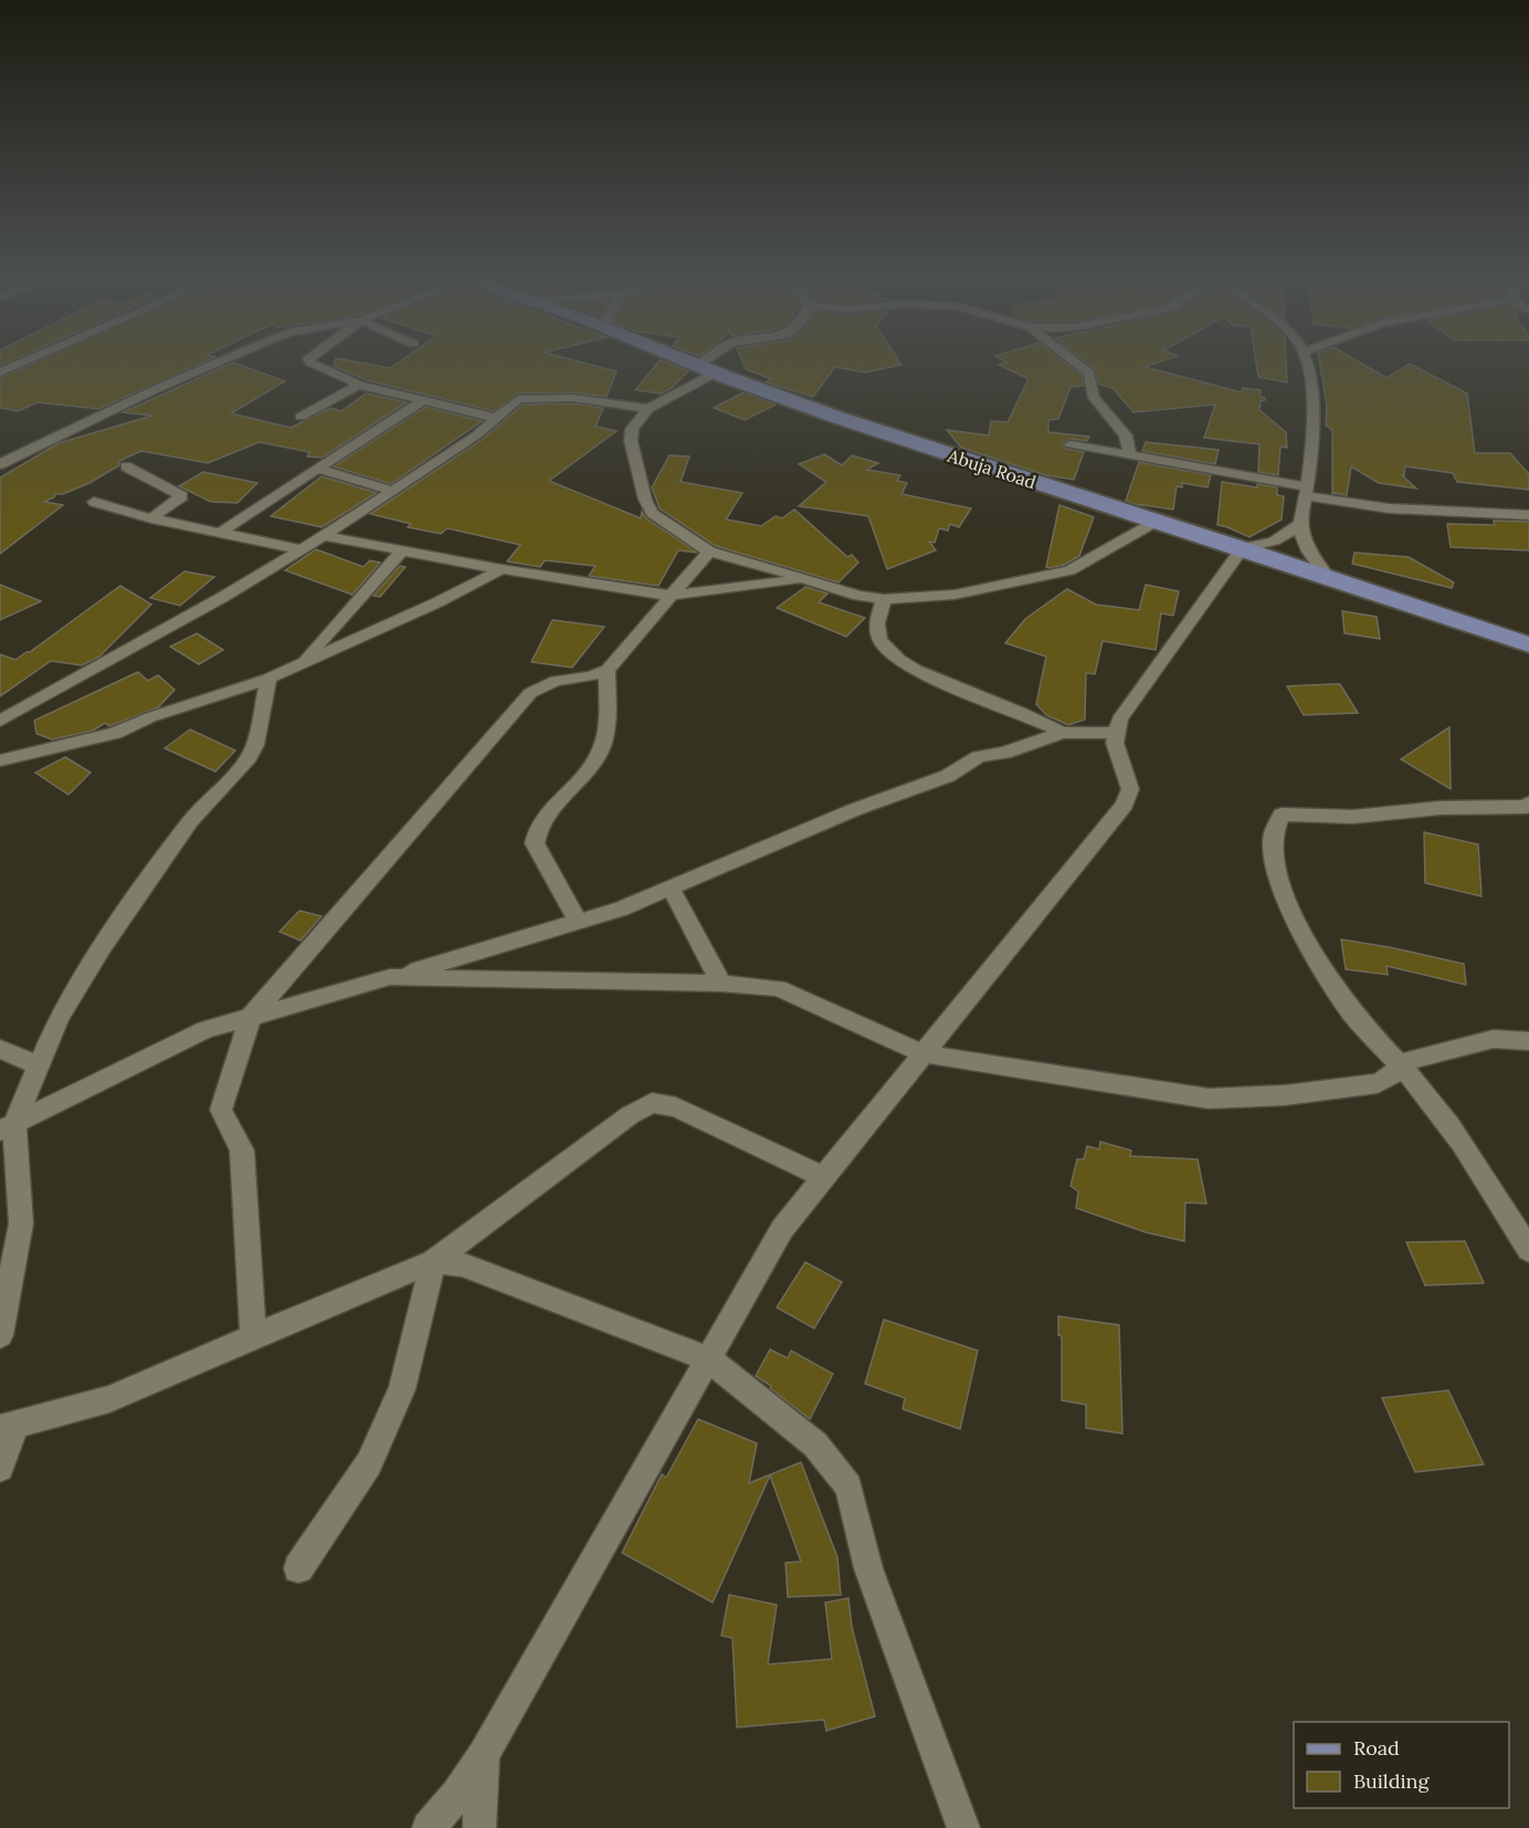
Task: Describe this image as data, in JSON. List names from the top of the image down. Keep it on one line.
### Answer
{"streets":{"main road":["Abuja Road"]},"legend":["Road","Building"]}
